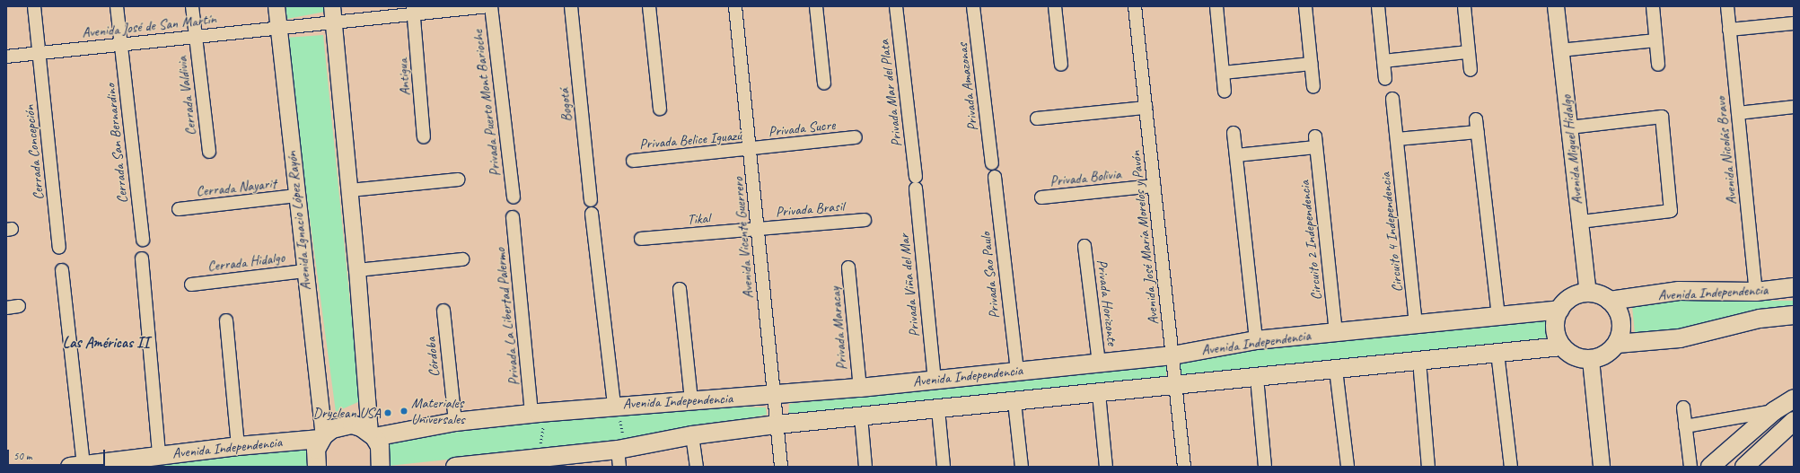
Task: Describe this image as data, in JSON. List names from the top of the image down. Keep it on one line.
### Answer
{"streets":{"main road":["Avenida Independencia"],"street":["Avenida José de San Martín","Antigua","Privada Amazonas","Privada Mar del Plata","Cerrada Valdivia","Privada Puerto Mont Barioche","Bogotá","Privada Sucre","Privada Belice Iguazú","Cerrada San Bernardino","Avenida Miguel Hidalgo","Avenida Nicolás Bravo","Cerrada Concepción","Privada Bolivia","Cerrada Nayarit","Privada Brasil","Tikal","Avenida Ignacio López Rayón","Circuito 4 Independencia","Avenida Vicente Guerrero","Avenida José María Morelos y Pavón","Circuito 2 Independencia","Cerrada Hidalgo","Privada Sao Paulo","Privada Viña del Mar","Privada Horizonte","Privada La Libertad Palermo","Privada Maracay","Córdoba"]},"crossings":[["Avenida José de San Martín","Antigua"],["Avenida José de San Martín","Cerrada Valdivia"],["Avenida José de San Martín","Privada Puerto Mont Barioche"],["Avenida José de San Martín","Cerrada San Bernardino"],["Avenida José de San Martín","Cerrada Concepción"],["Avenida José de San Martín","Avenida Ignacio López Rayón"],["Privada Mar del Plata","Privada Viña del Mar"],["Privada Sucre","Privada Belice Iguazú"],["Privada Sucre","Avenida Vicente Guerrero"],["Privada Belice Iguazú","Avenida Vicente Guerrero"],["Avenida Miguel Hidalgo","Avenida Independencia"],["Avenida Nicolás Bravo","Avenida Independencia"],["Privada Bolivia","Avenida José María Morelos y Pavón"],["Cerrada Nayarit","Avenida Ignacio López Rayón"],["Privada Brasil","Tikal"],["Privada Brasil","Avenida Vicente Guerrero"],["Tikal","Avenida Vicente Guerrero"],["Avenida Ignacio López Rayón","Cerrada Hidalgo"],["Avenida Ignacio López Rayón","Avenida Independencia"],["Circuito 4 Independencia","Avenida Independencia"],["Avenida Vicente Guerrero","Avenida Independencia"],["Avenida José María Morelos y Pavón","Avenida Independencia"],["Circuito 2 Independencia","Avenida Independencia"],["Privada Sao Paulo","Avenida Independencia"],["Privada Viña del Mar","Avenida Independencia"],["Avenida Independencia","Privada Horizonte"],["Avenida Independencia","Privada La Libertad Palermo"],["Avenida Independencia","Privada Maracay"],["Avenida Independencia","Córdoba"]],"districts":["Las Américas II"],"places":["Materiales Universales","Dryclean USA"],"scale_bar":"50 m"}
